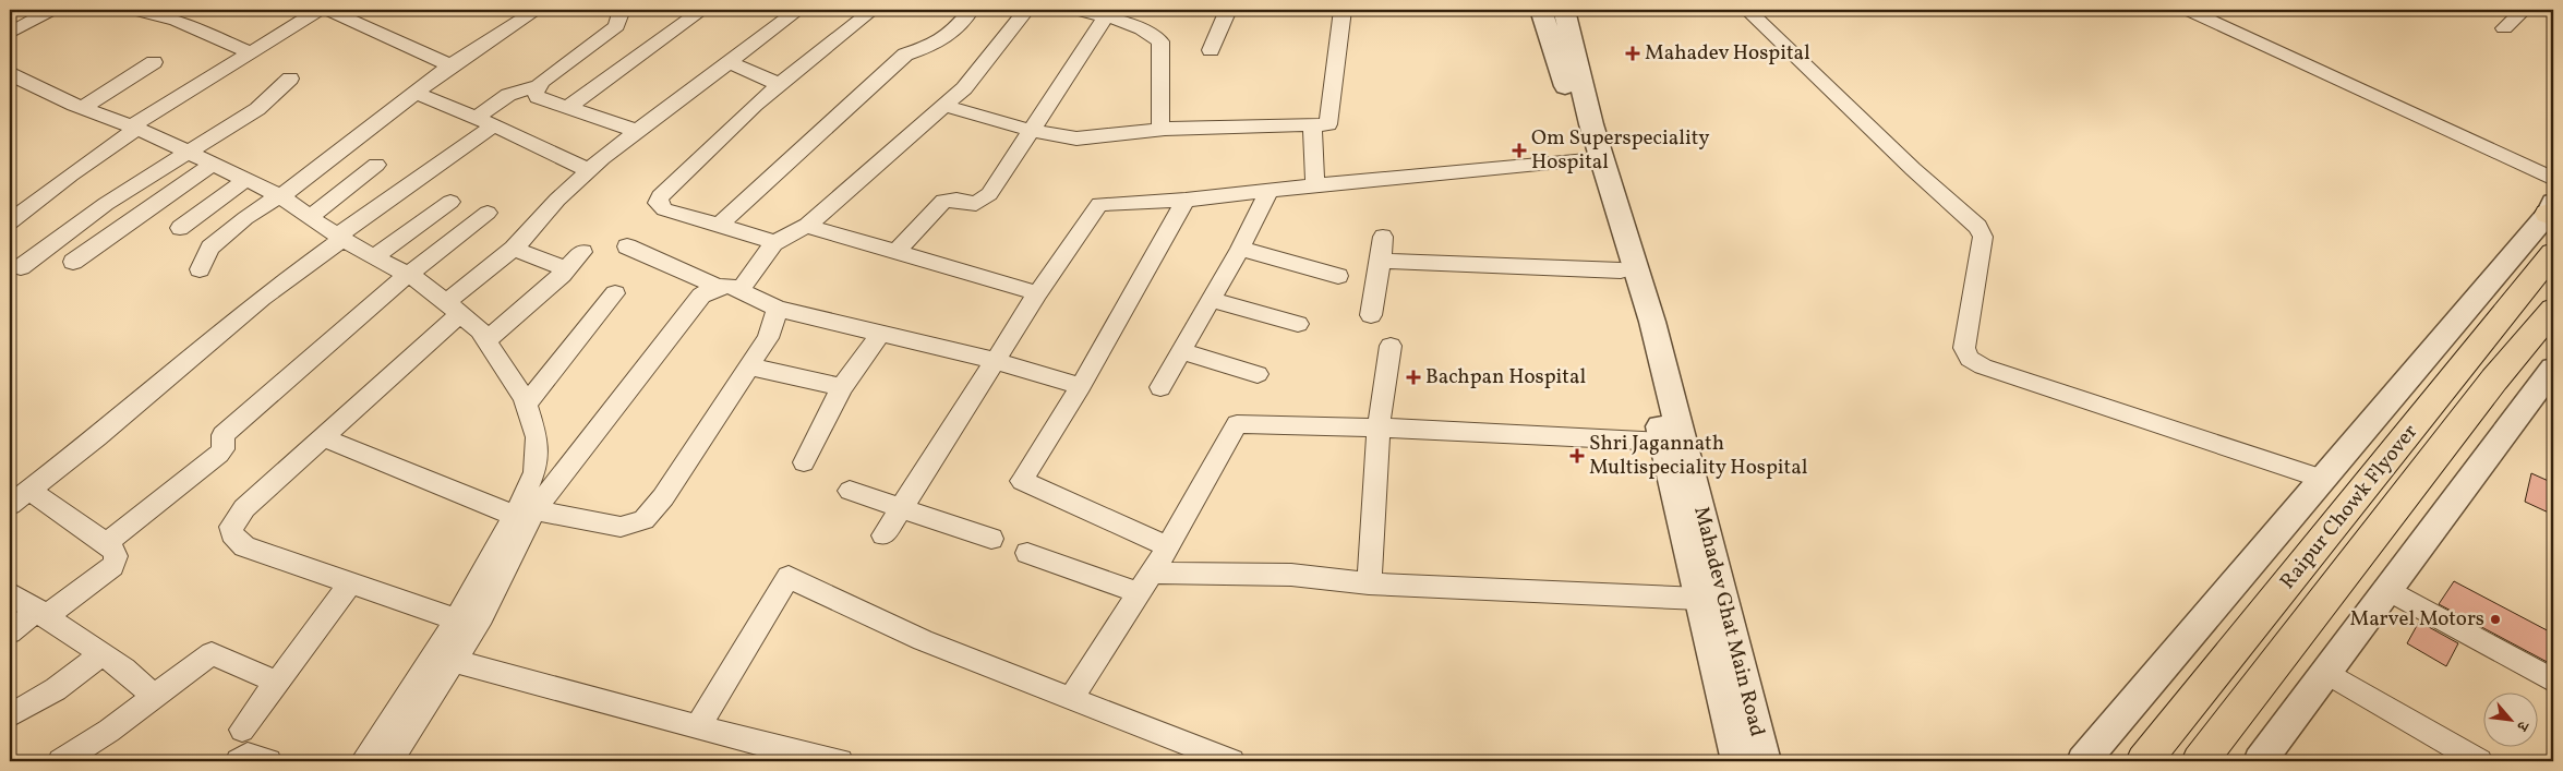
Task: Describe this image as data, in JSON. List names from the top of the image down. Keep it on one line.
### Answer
{"streets":{"highway":["Raipur Chowk Flyover"],"street":["Mahadev Ghat Main Road"]},"places":{"health":["Mahadev Hospital","Om Superspeciality Hospital","Bachpan Hospital","Shri Jagannath Multispeciality Hospital"],"other":["Marvel Motors"]},"north":"bottom right"}
